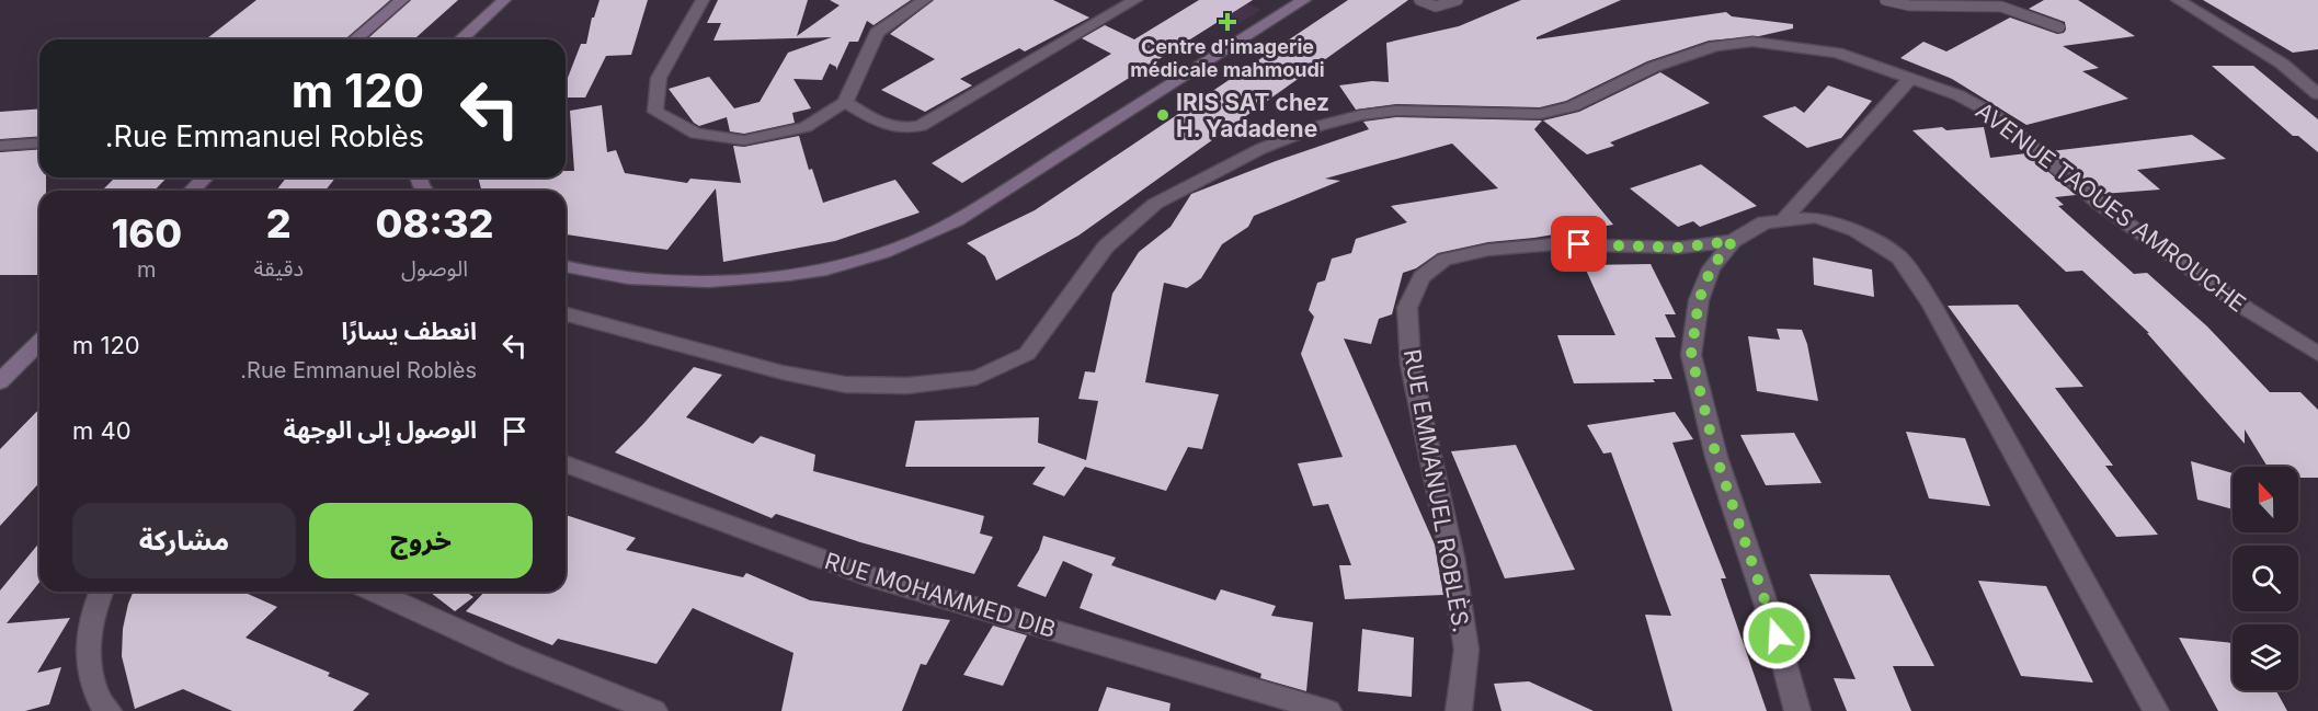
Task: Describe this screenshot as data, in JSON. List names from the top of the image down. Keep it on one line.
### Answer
{"streets":{"street":["AVENUE TAOUES AMROUCHE","RUE EMMANUEL ROBLÈS.","RUE MOHAMMED DIB"]},"places":{"health":["Centre d'imagerie médicale mahmoudi"],"other":["IRIS SAT chez H. Yadadene"]},"north":"top","page":{"turn":["120 m","Rue Emmanuel Roblès."],"eta":["08:32","الوصول","2","دقيقة","160","m"],"list":[{"name":"انعطف يسارًا","note":"Rue Emmanuel Roblès.","value":"120 m"},{"name":"الوصول إلى الوجهة","value":"40 m"}],"buttons":["خروج","مشاركة"]}}
